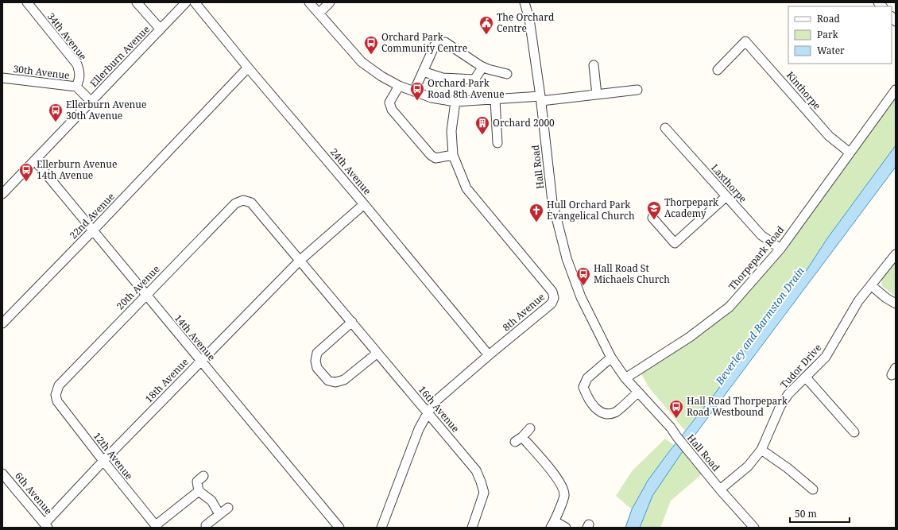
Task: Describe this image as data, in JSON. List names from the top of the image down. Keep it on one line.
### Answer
{"streets":{"street":["34th Avenue","Ellerburn Avenue","30th Avenue","Kinthorpe","Hall Road","24th Avenue","Laxthorpe","22nd Avenue","Thorpepark Road","20th Avenue","8th Avenue","14th Avenue","Tudor Drive","18th Avenue","16th Avenue","12th Avenue","6th Avenue"]},"crossings":[["34th Avenue","30th Avenue"],["Ellerburn Avenue","30th Avenue"],["Ellerburn Avenue","14th Avenue"],["Kinthorpe","Thorpepark Road"],["Hall Road","Thorpepark Road"],["Hall Road","Tudor Drive"],["24th Avenue","22nd Avenue"],["24th Avenue","8th Avenue"],["24th Avenue","18th Avenue"],["Laxthorpe","Thorpepark Road"],["22nd Avenue","14th Avenue"],["20th Avenue","14th Avenue"],["20th Avenue","16th Avenue"],["20th Avenue","12th Avenue"],["8th Avenue","16th Avenue"],["14th Avenue","18th Avenue"],["18th Avenue","16th Avenue"],["18th Avenue","12th Avenue"],["18th Avenue","6th Avenue"]],"water":["Beverley and Barmston Drain"],"places":{"public building":["The Orchard Centre"],"bus stop":["Orchard Park Community Centre","Orchard Park Road 8th Avenue","Ellerburn Avenue 30th Avenue","Ellerburn Avenue 14th Avenue","Hall Road St Michaels Church","Hall Road Thorpepark Road Westbound"],"building":["Orchard 2000"],"school or university":["Thorpepark Academy"],"church":["Hull Orchard Park Evangelical Church"]},"legend":["Road","Park","Water"],"scale_bar":"50 m"}
